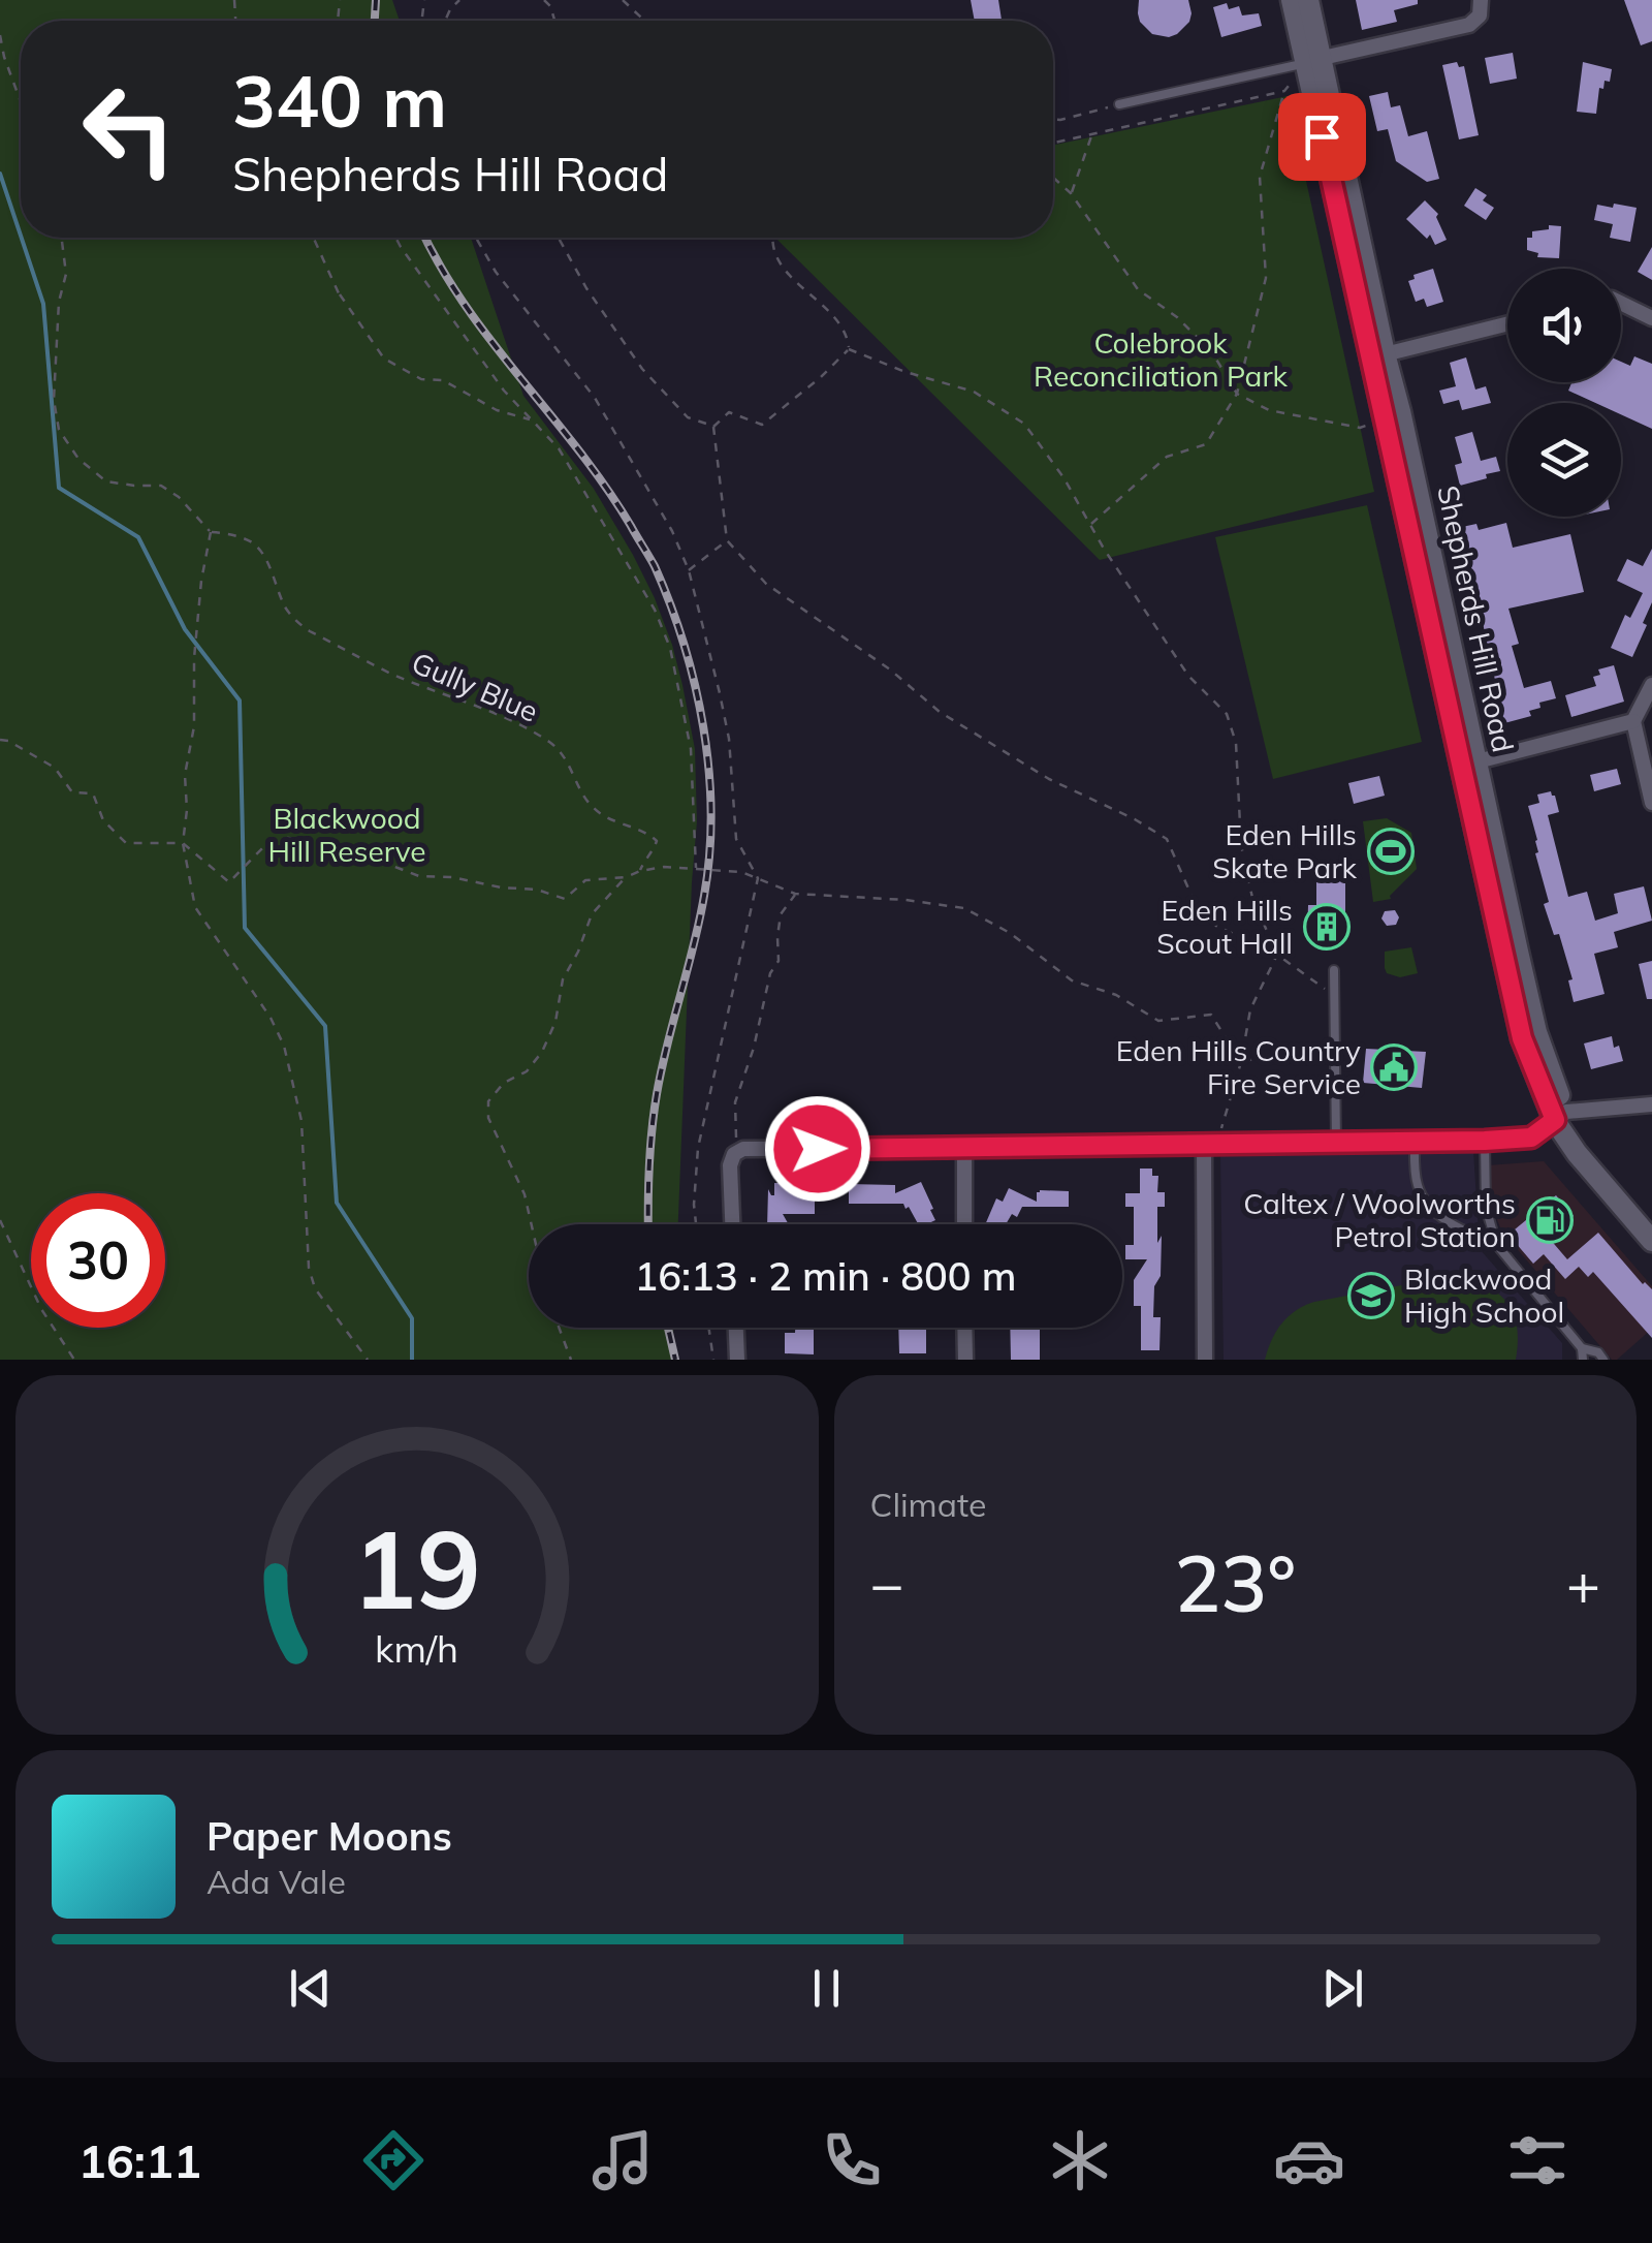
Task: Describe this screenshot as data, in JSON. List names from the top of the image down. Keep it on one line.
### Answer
{"streets":{"main road":["Shepherds Hill Road"],"path":["Gully Blue"]},"parks":["Colebrook Reconciliation Park","Blackwood Hill Reserve"],"places":{"sports":["Eden Hills Skate Park"],"building":["Eden Hills Scout Hall"],"public building":["Eden Hills Country Fire Service"],"fuel station":["Caltex / Woolworths Petrol Station"],"school or university":["Blackwood High School"]},"page":{"turn":["340 m","Shepherds Hill Road"],"limit":"30","trip":"16:13 · 2 min · 800 m","tile":"Climate","heat":["−","23°","+"],"song":["Paper Moons","Ada Vale"],"tabs":"16:11","gauge":["19","km/h"]}}
